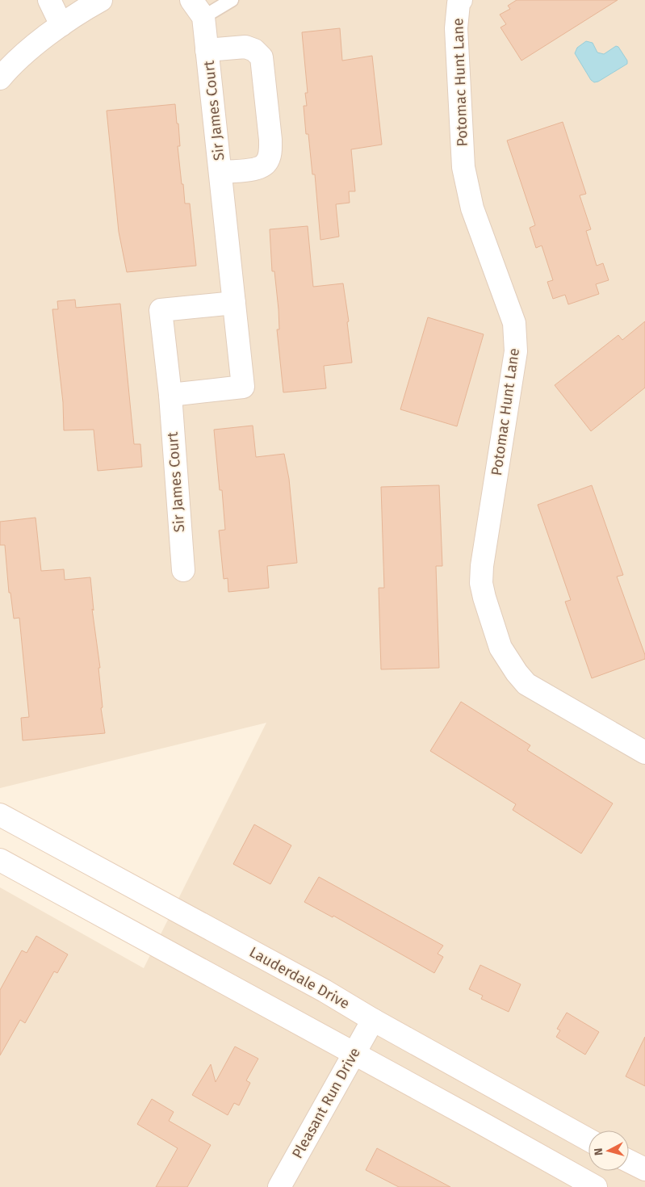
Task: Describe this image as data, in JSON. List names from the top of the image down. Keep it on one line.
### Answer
{"streets":{"street":["Potomac Hunt Lane","Sir James Court","Lauderdale Drive","Pleasant Run Drive"]},"crossings":[["Lauderdale Drive","Pleasant Run Drive"]],"north":"left"}
